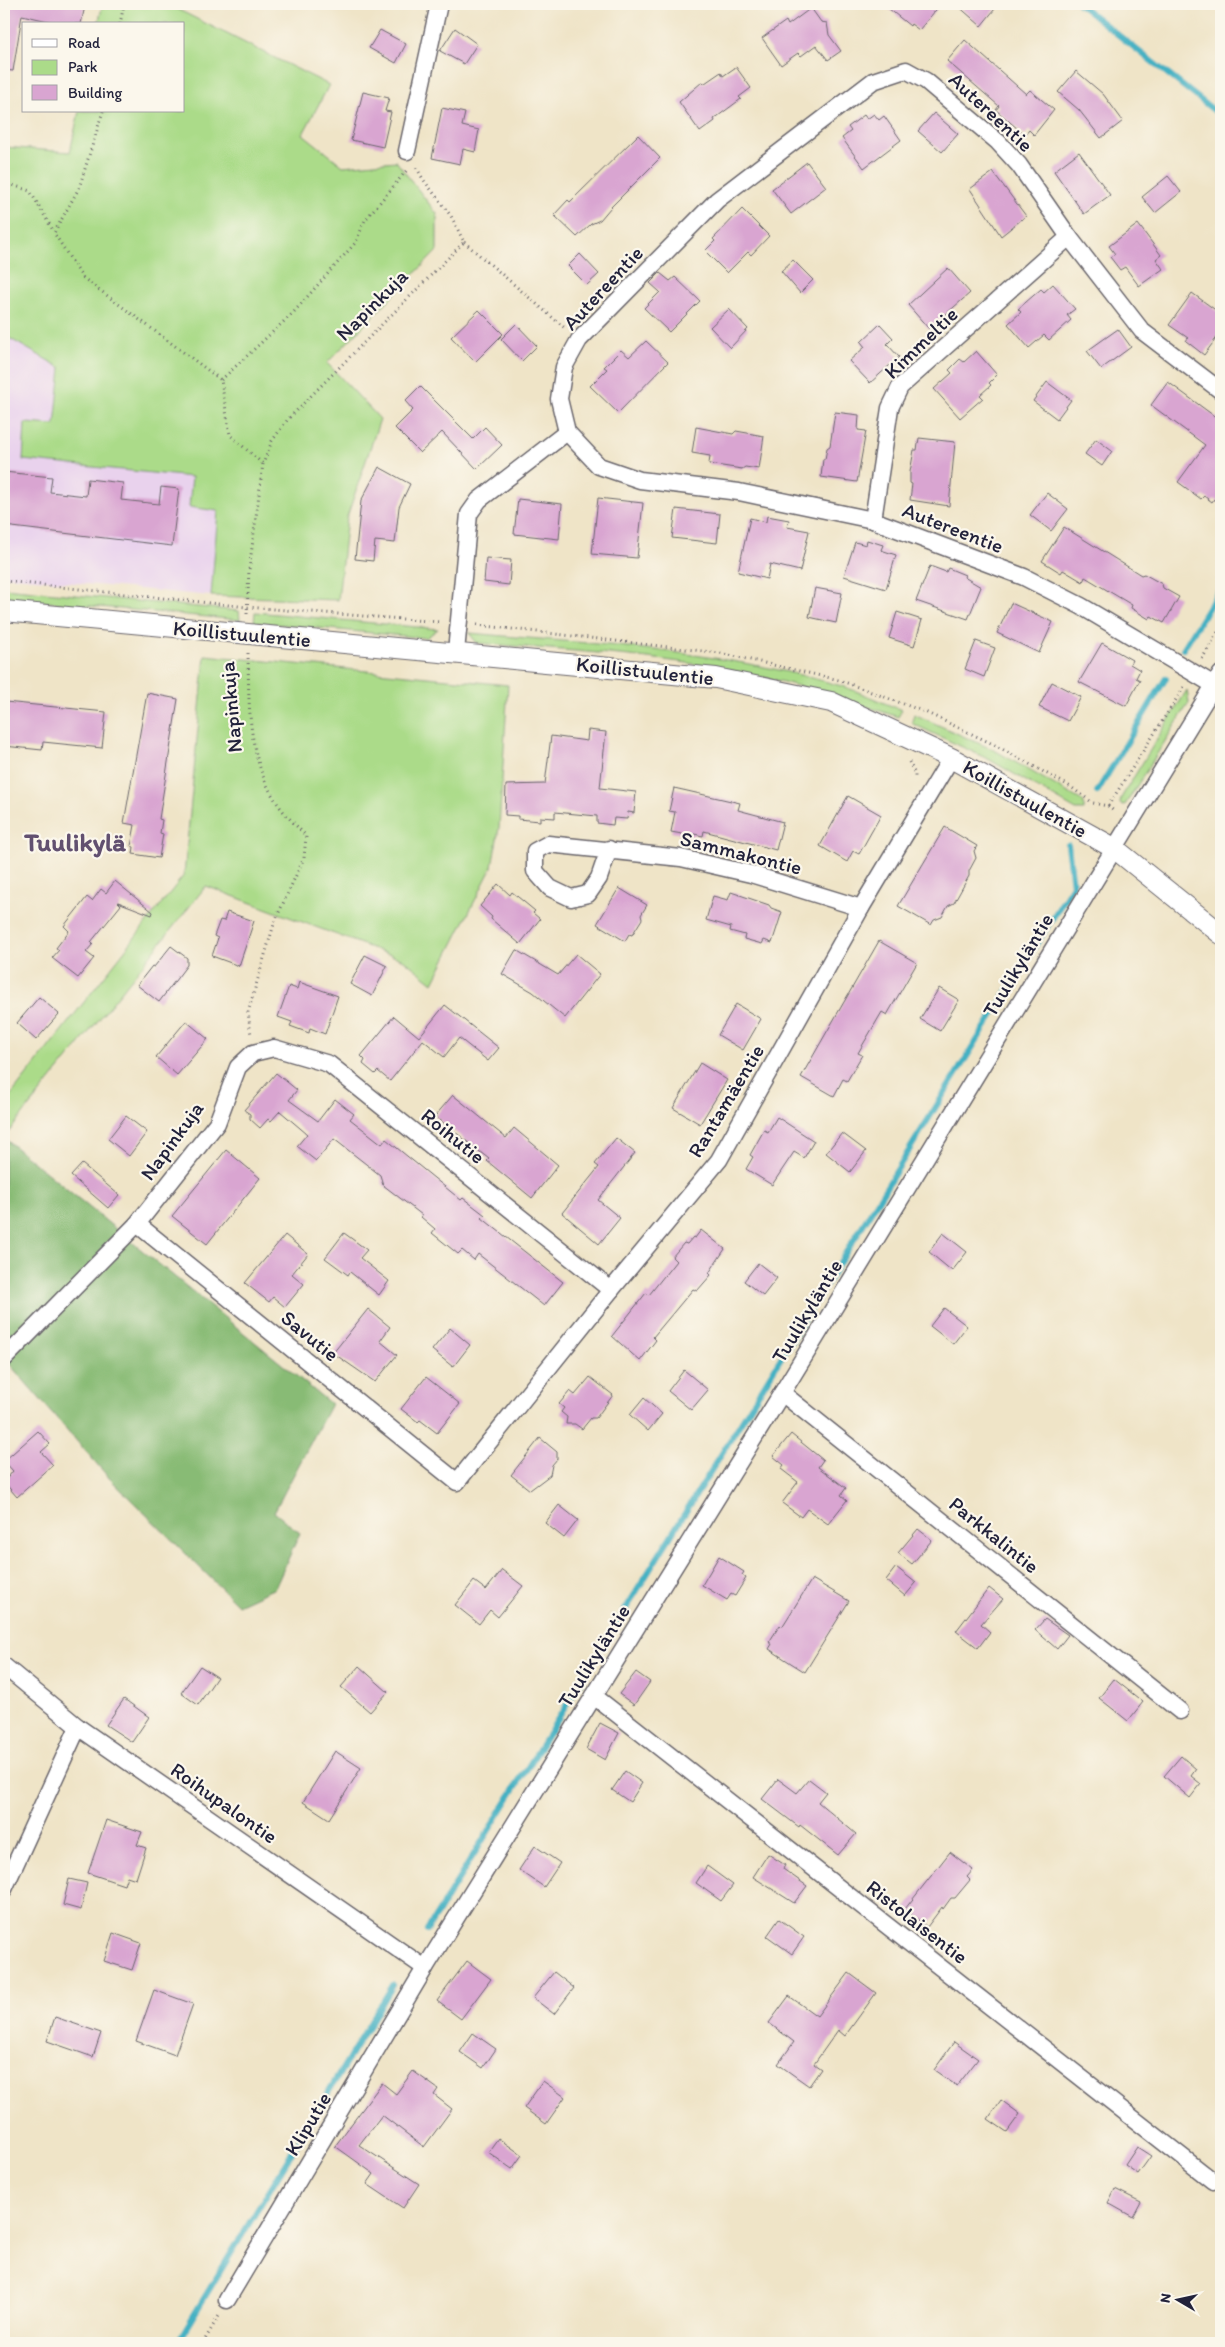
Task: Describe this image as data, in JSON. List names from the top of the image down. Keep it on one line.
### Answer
{"streets":{"street":["Autereentie","Napinkuja","Kimmeltie","Koillistuulentie","Sammakontie","Tuulikyläntie","Rantamäentie","Roihutie","Savutie","Parkkalintie","Roihupalontie","Ristolaisentie","Kliputie"]},"crossings":[["Autereentie","Kimmeltie"],["Autereentie","Tuulikyläntie"],["Napinkuja","Koillistuulentie"],["Napinkuja","Roihutie"],["Napinkuja","Savutie"],["Koillistuulentie","Tuulikyläntie"],["Koillistuulentie","Rantamäentie"],["Sammakontie","Rantamäentie"],["Tuulikyläntie","Parkkalintie"],["Tuulikyläntie","Roihupalontie"],["Tuulikyläntie","Ristolaisentie"],["Tuulikyläntie","Kliputie"],["Rantamäentie","Roihutie"],["Rantamäentie","Savutie"],["Roihupalontie","Kliputie"]],"districts":["Tuulikylä"],"legend":["Road","Park","Building"],"north":"left"}
